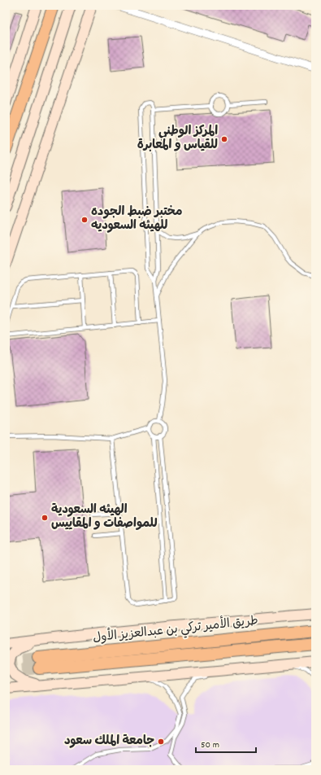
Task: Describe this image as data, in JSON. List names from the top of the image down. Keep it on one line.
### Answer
{"streets":{"main road":["طريق الأمير تركي بن عبدالعزيز الأول"]},"places":["المركز الوطني للقياس و المعابرة","مختبر ضبط الجوده للهيئه السعوديه","الهيئه السعودية للمواصفات و المقاييس","جامعة الملك سعود"],"scale_bar":"50 m"}
